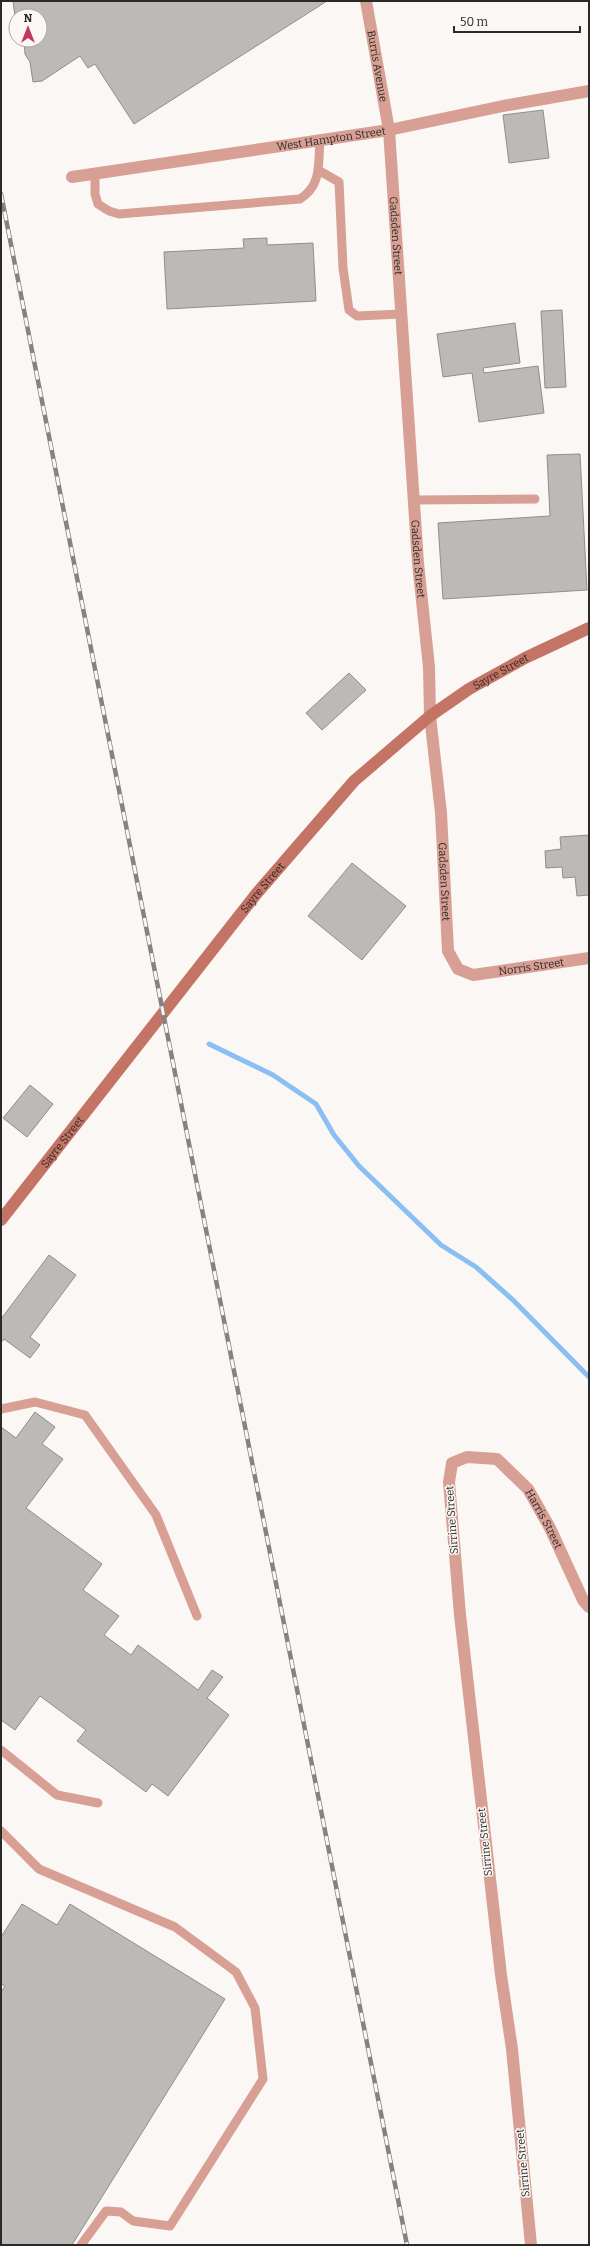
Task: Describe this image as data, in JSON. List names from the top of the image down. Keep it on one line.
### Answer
{"streets":{"main road":["Sayre Street"],"street":["Burris Avenue","West Hampton Street","Gadsden Street","Norris Street","Sirrine Street","Harris Street"]},"crossings":[["Burris Avenue","West Hampton Street"],["Burris Avenue","Gadsden Street"],["West Hampton Street","Gadsden Street"],["Gadsden Street","Sayre Street"],["Gadsden Street","Norris Street"],["Sirrine Street","Harris Street"]],"scale_bar":"50 m","north":"top"}
